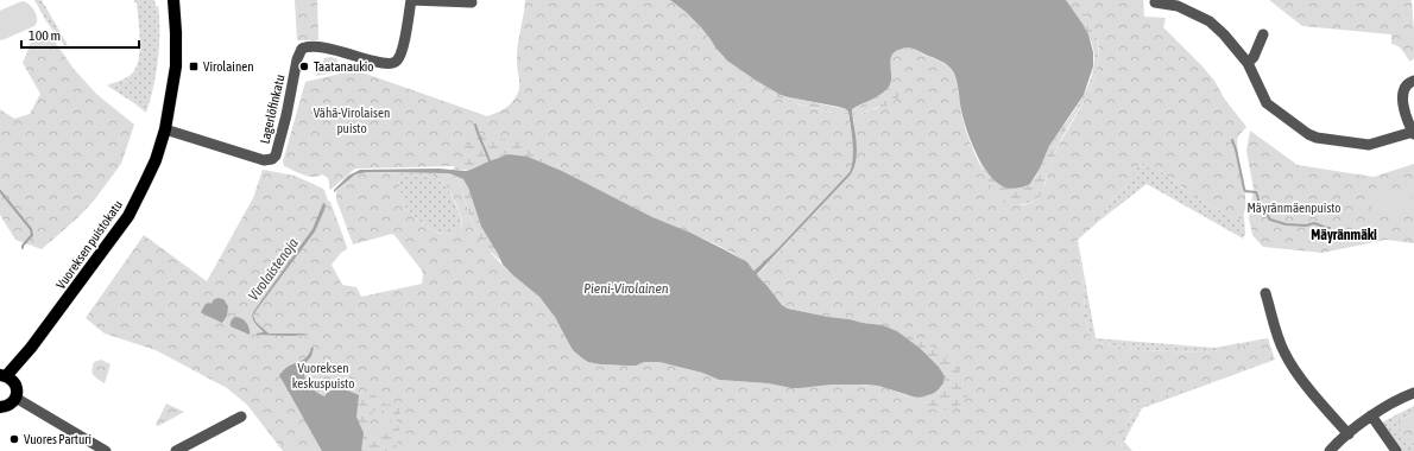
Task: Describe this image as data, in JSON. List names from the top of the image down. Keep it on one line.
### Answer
{"streets":{"main road":["Vuoreksen puistokatu"],"street":["Lagerlöfinkatu"]},"crossings":[["Lagerlöfinkatu","Vuoreksen puistokatu"]],"districts":["Mäyränmäki"],"water":["Virolaistenoja","Pieni-Virolainen"],"parks":["Vähä-Virolaisen puisto","Mäyränmäenpuisto","Vuoreksen keskuspuisto"],"places":{"transit":["Virolainen"],"other":["Taatanaukio","Vuores Parturi"]},"scale_bar":"100 m"}
